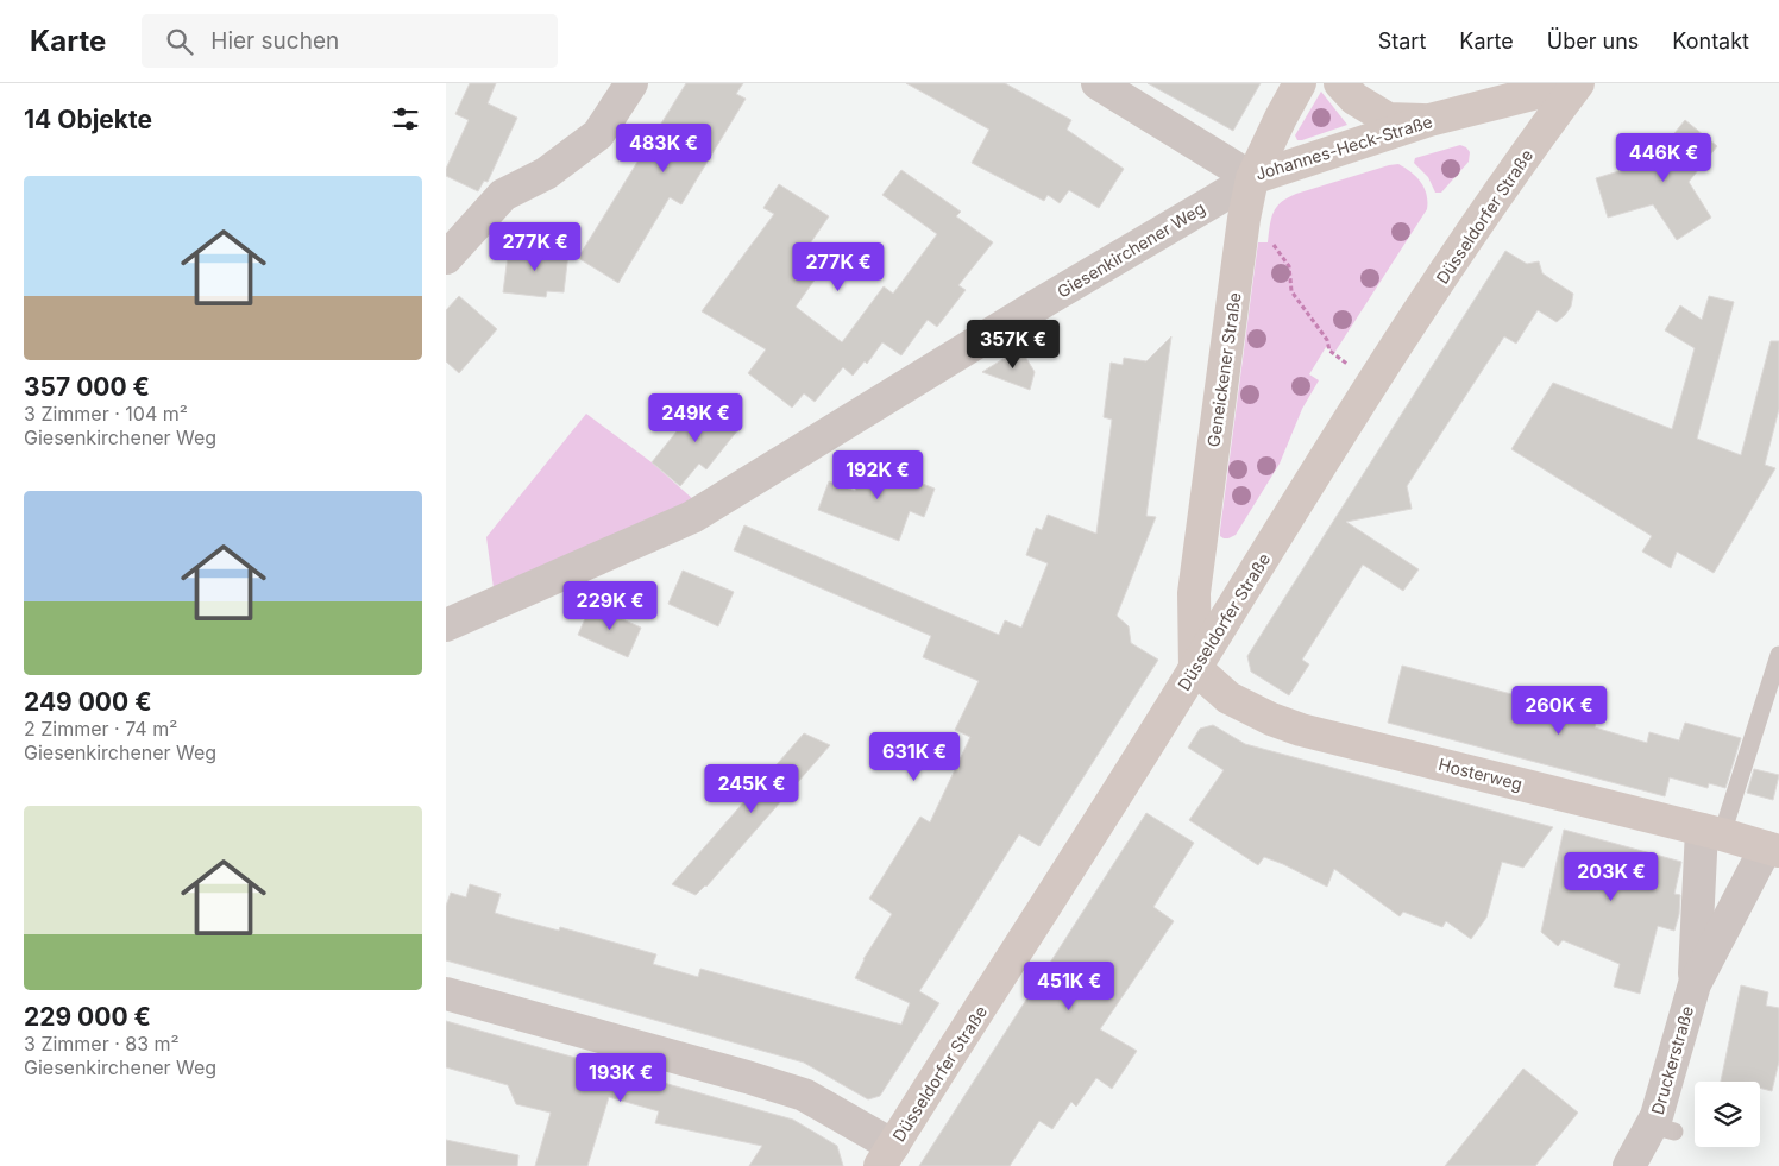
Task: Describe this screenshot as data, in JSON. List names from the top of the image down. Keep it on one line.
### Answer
{"streets":{"main road":["Johannes-Heck-Straße","Düsseldorfer Straße","Geneickener Straße","Hosterweg"],"street":["Giesenkirchener Weg","Druckerstraße"]},"crossings":[["Johannes-Heck-Straße","Düsseldorfer Straße"],["Johannes-Heck-Straße","Giesenkirchener Weg"],["Johannes-Heck-Straße","Geneickener Straße"],["Düsseldorfer Straße","Geneickener Straße"],["Düsseldorfer Straße","Hosterweg"],["Giesenkirchener Weg","Geneickener Straße"],["Geneickener Straße","Hosterweg"],["Hosterweg","Druckerstraße"]],"page":{"header":"Karte","search":"Hier suchen","nav":["Start","Karte","Über uns","Kontakt"],"heading":"14 Objekte","price":["483K €","446K €","277K €","277K €","357K €","249K €","192K €","229K €","260K €","631K €","245K €","203K €","451K €","193K €"],"list":[{"name":"357 000 €","note":"3 Zimmer · 104 m² · Giesenkirchener Weg"},{"name":"249 000 €","note":"2 Zimmer · 74 m² · Giesenkirchener Weg"},{"name":"229 000 €","note":"3 Zimmer · 83 m² · Giesenkirchener Weg"}]}}
